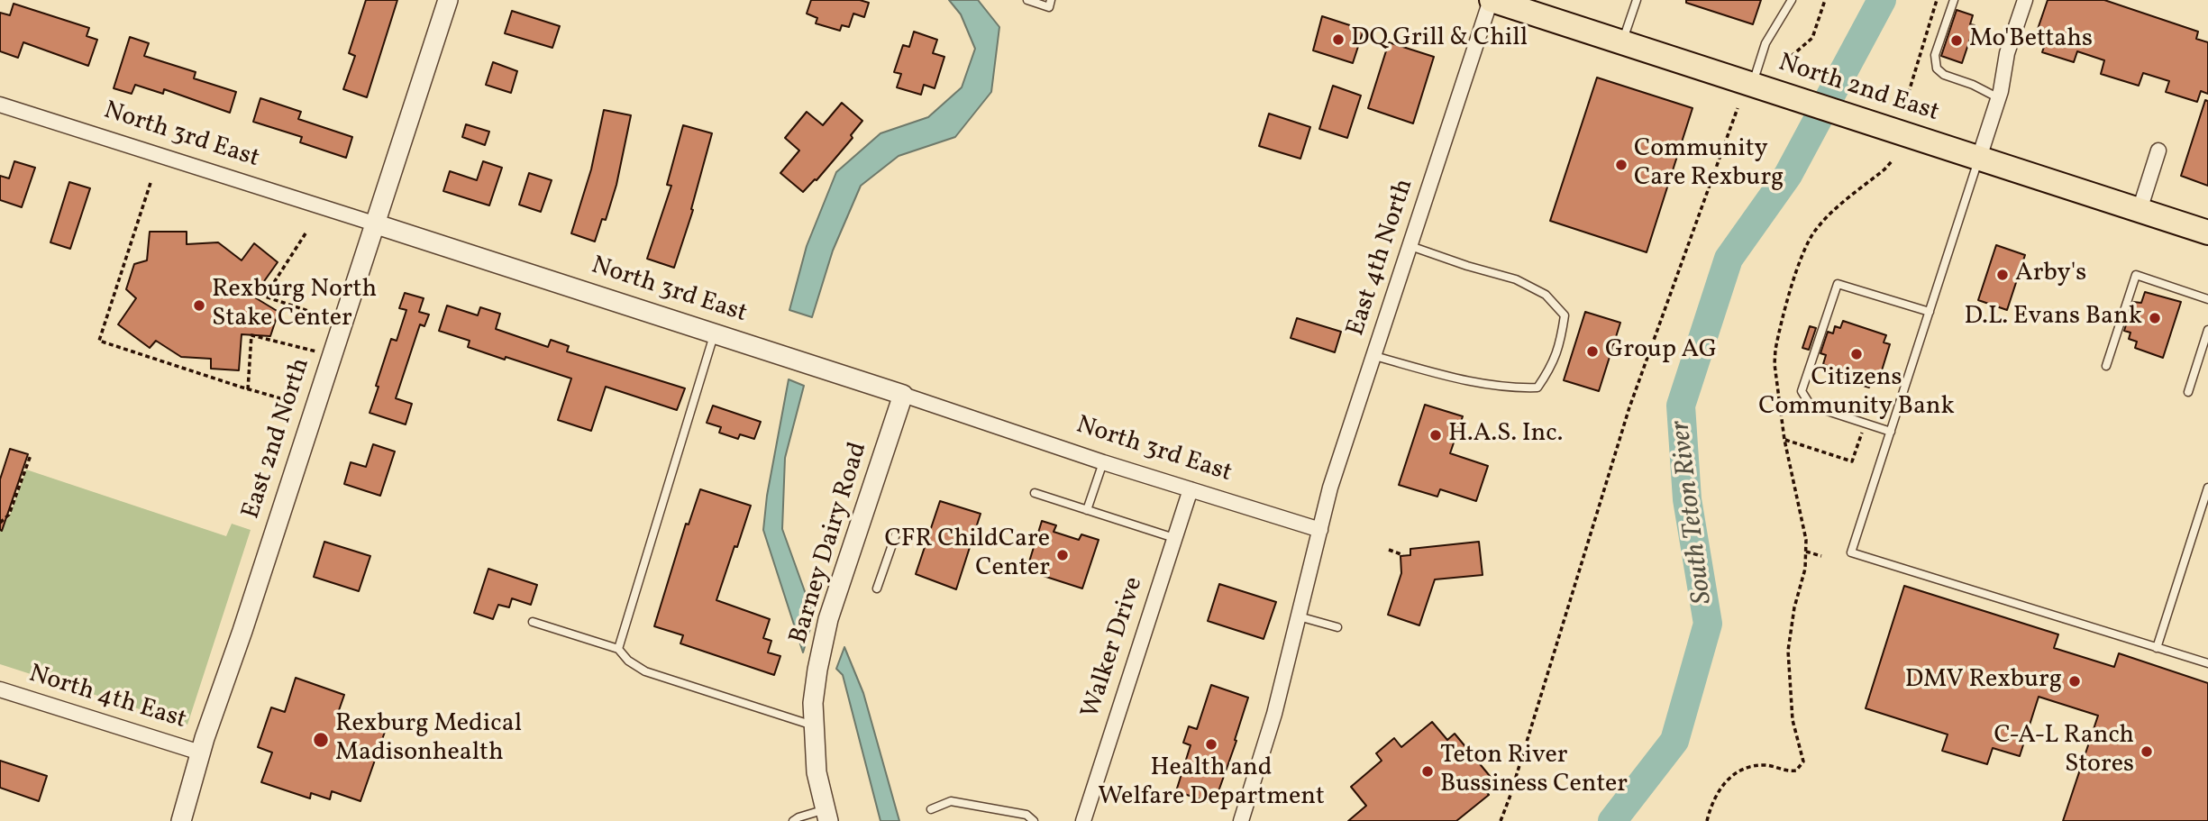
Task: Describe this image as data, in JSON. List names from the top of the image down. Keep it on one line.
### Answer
{"streets":{"main road":["North 2nd East"],"street":["North 3rd East","East 4th North","East 2nd North","Barney Dairy Road","Walker Drive","North 4th East"]},"crossings":[["North 2nd East","East 4th North"],["North 3rd East","East 4th North"],["North 3rd East","East 2nd North"],["North 3rd East","Barney Dairy Road"],["North 3rd East","Walker Drive"],["East 2nd North","North 4th East"]],"water":["South Teton River"],"places":["DQ Grill & Chill","Mo'Bettahs","Community Care Rexburg","Arby's","Rexburg North Stake Center","D.L. Evans Bank","Group AG","Citizens Community Bank","H.A.S. Inc.","CFR ChildCare Center","DMV Rexburg","Rexburg Medical Madisonhealth","Health and Welfare Department","C-A-L Ranch Stores","Teton River Bussiness Center"]}
